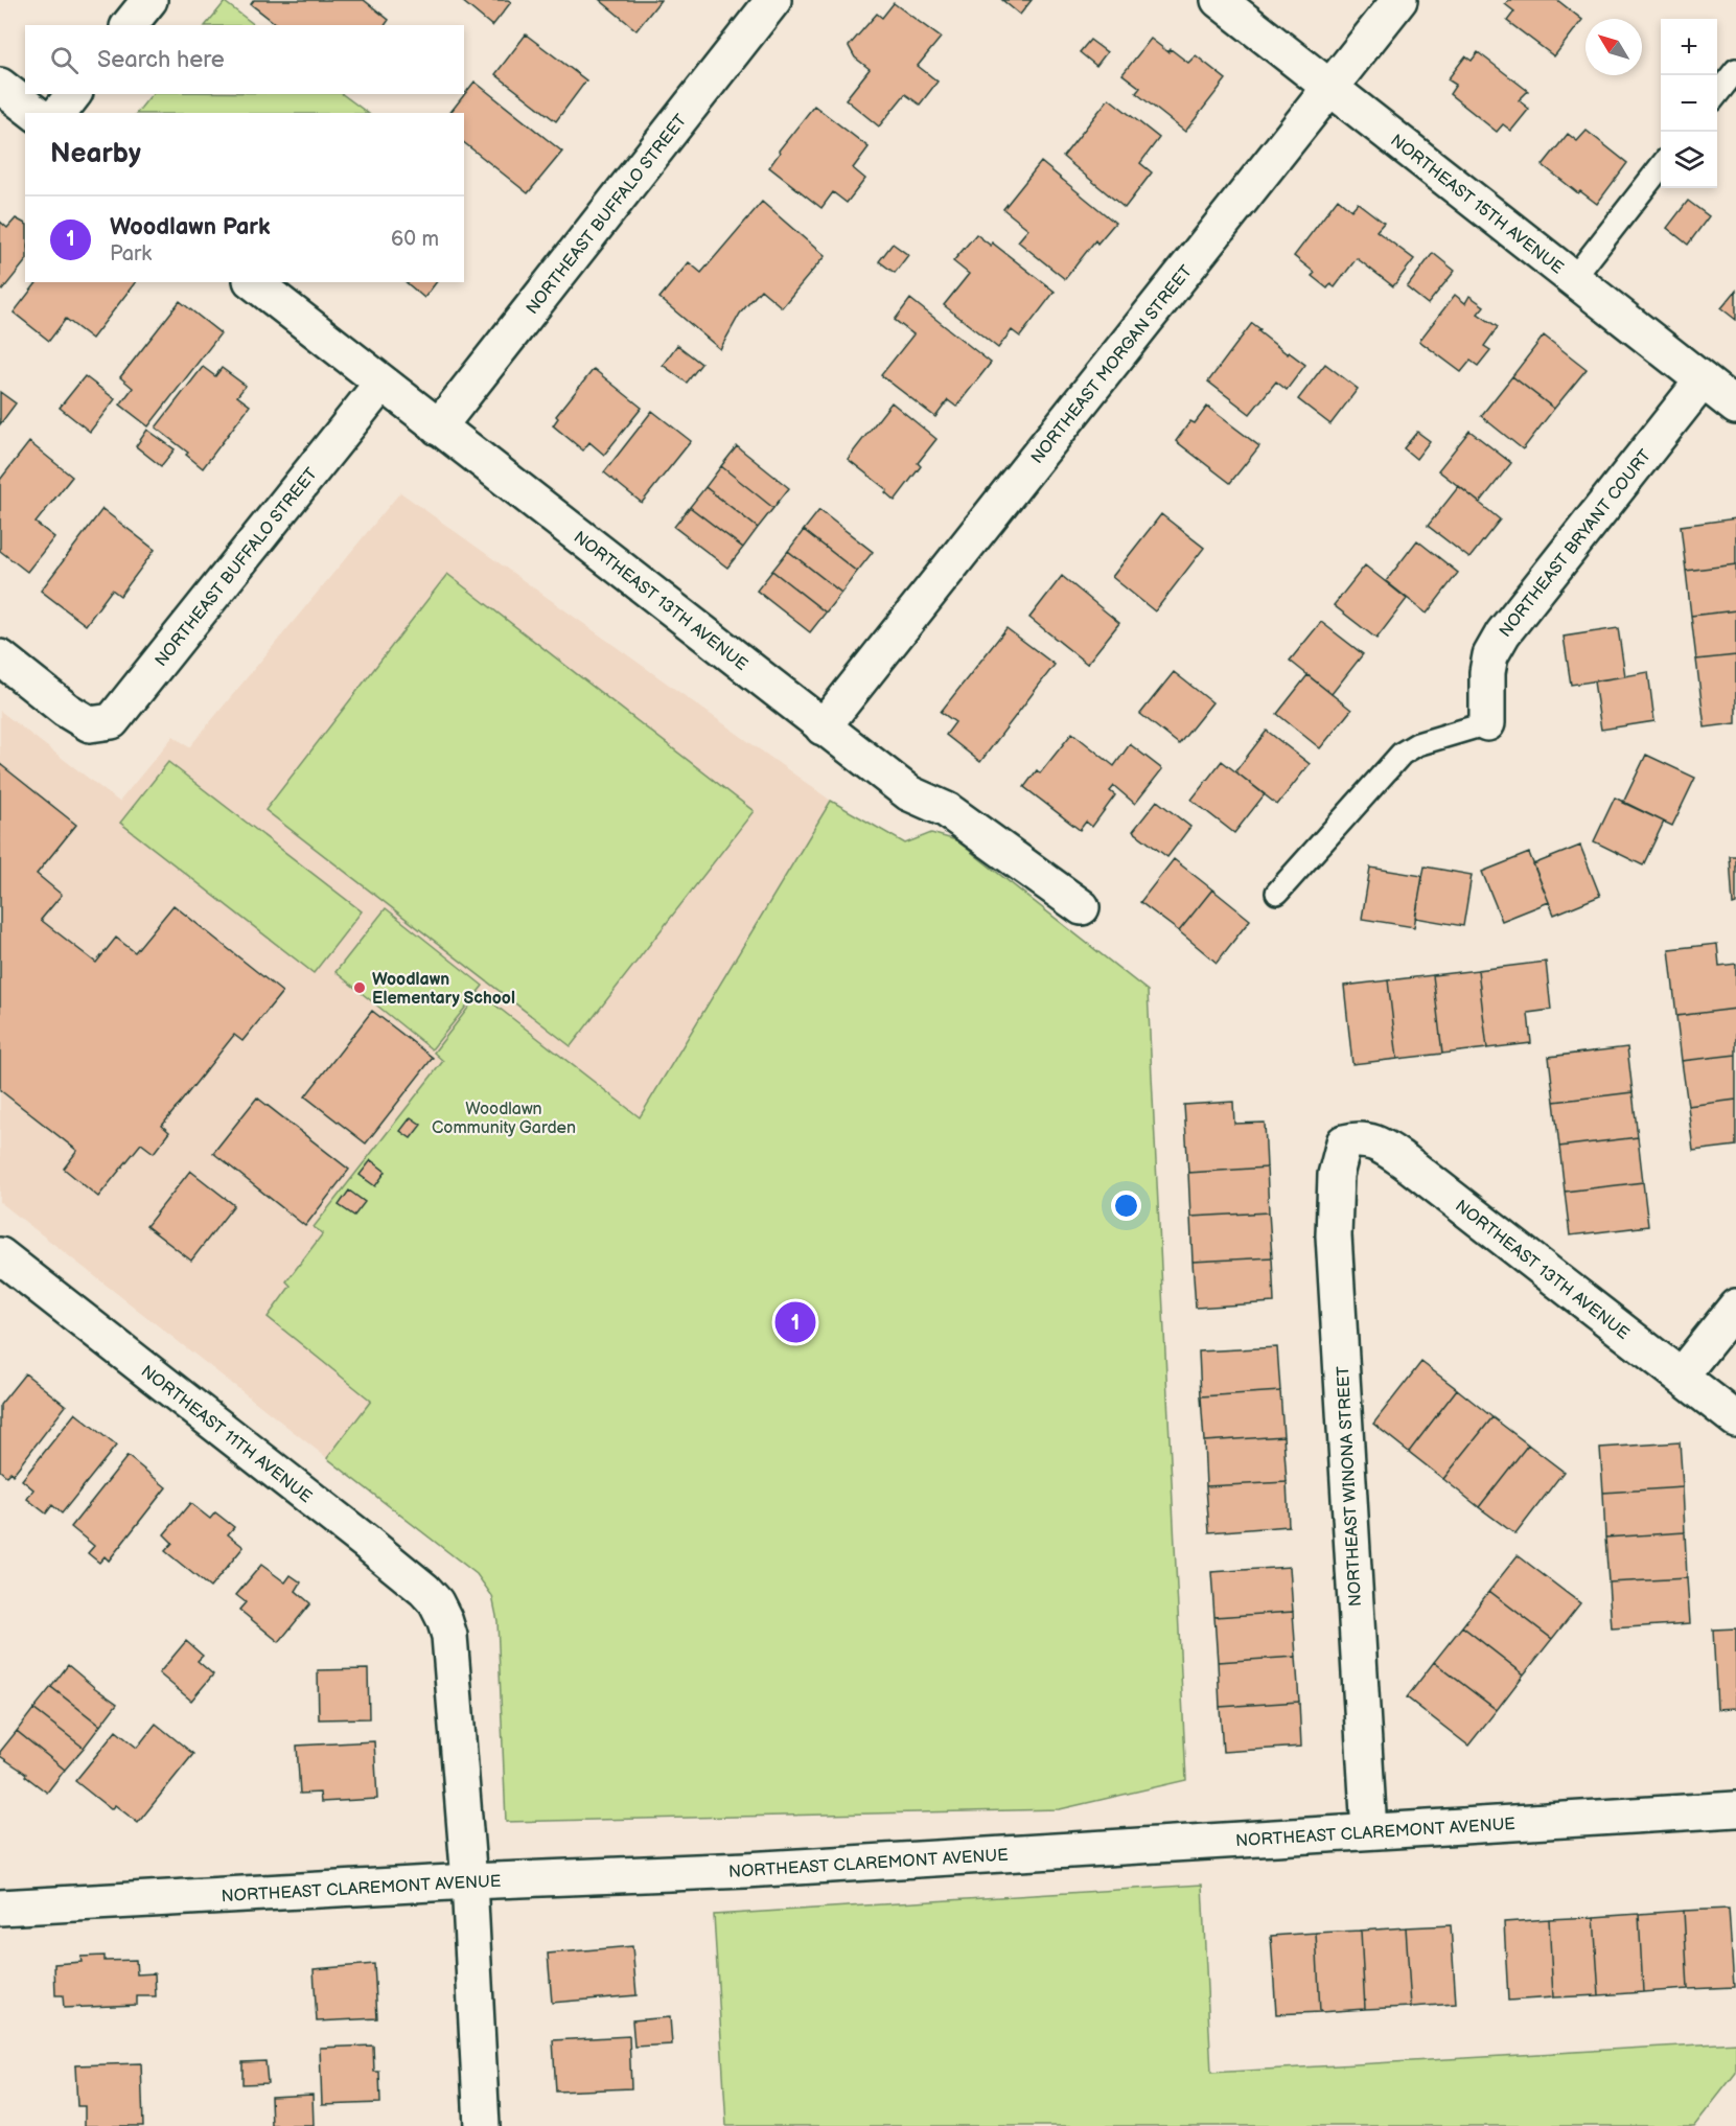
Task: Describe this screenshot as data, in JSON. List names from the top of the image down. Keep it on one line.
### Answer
{"streets":{"street":["NORTHEAST 15TH AVENUE","NORTHEAST BUFFALO STREET","NORTHEAST MORGAN STREET","NORTHEAST BRYANT COURT","NORTHEAST 13TH AVENUE","NORTHEAST 11TH AVENUE","NORTHEAST WINONA STREET","NORTHEAST CLAREMONT AVENUE"]},"crossings":[["NORTHEAST 15TH AVENUE","NORTHEAST MORGAN STREET"],["NORTHEAST 15TH AVENUE","NORTHEAST BRYANT COURT"],["NORTHEAST BUFFALO STREET","NORTHEAST 13TH AVENUE"],["NORTHEAST MORGAN STREET","NORTHEAST 13TH AVENUE"],["NORTHEAST 13TH AVENUE","NORTHEAST WINONA STREET"],["NORTHEAST 11TH AVENUE","NORTHEAST CLAREMONT AVENUE"],["NORTHEAST WINONA STREET","NORTHEAST CLAREMONT AVENUE"]],"parks":["Woodlawn Community Garden"],"places":["Woodlawn Elementary School"],"north":"top left","page":{"map_buttons":["+","−"],"search":"Search here","heading":"Nearby","list":[{"mark":"1","name":"Woodlawn Park","note":"Park","value":"60 m"}],"pins":"1"}}
